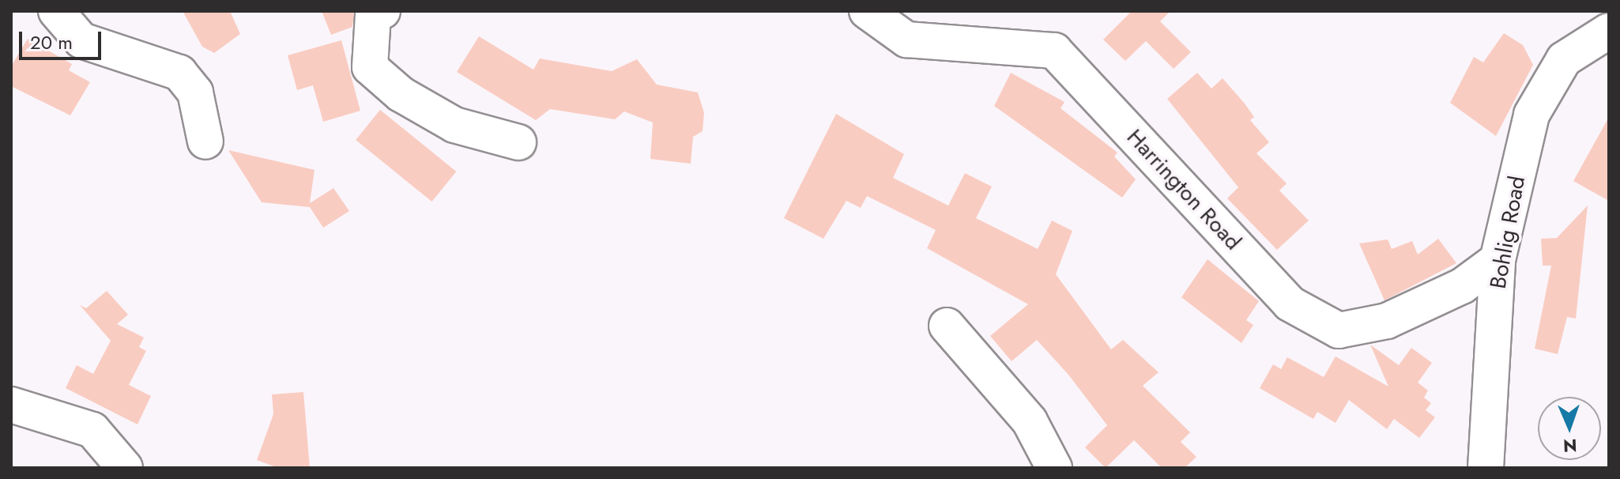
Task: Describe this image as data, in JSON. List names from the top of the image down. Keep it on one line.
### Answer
{"streets":{"street":["Harrington Road","Bohlig Road"]},"crossings":[["Harrington Road","Bohlig Road"]],"scale_bar":"20 m","north":"bottom"}
